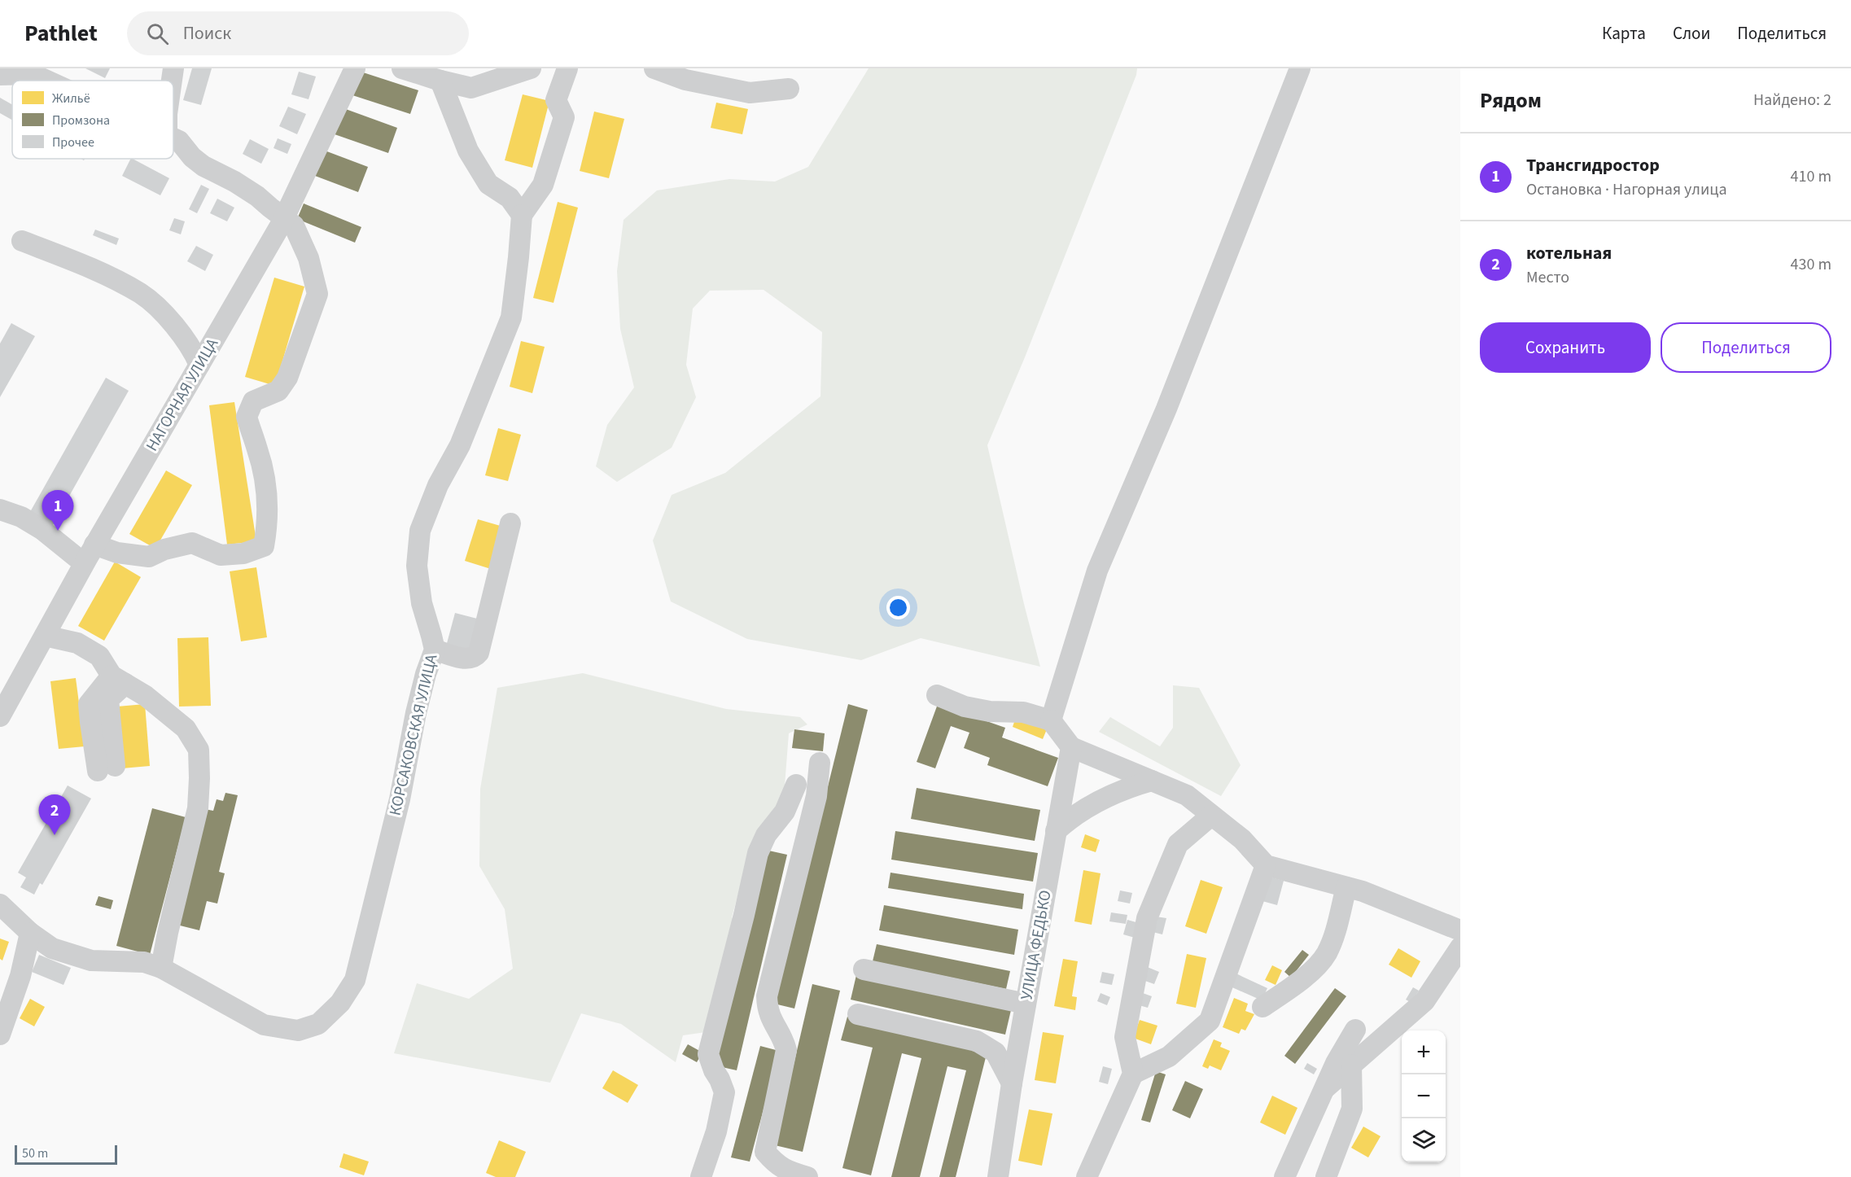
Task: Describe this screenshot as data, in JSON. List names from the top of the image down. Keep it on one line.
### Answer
{"streets":{"street":["НАГОРНАЯ УЛИЦА","КОРСАКОВСКАЯ УЛИЦА","УЛИЦА ФЕДЬКО"]},"legend":["Жильё","Промзона","Прочее"],"scale_bar":"50 m","page":{"header":"Pathlet","search":"Поиск","nav":["Карта","Слои","Поделиться"],"heading":["Рядом","Найдено: 2"],"list":[{"mark":"1","name":"Трансгидростор","note":"Остановка · Нагорная улица","value":"410 m"},{"mark":"2","name":"котельная","note":"Место","value":"430 m"}],"buttons":["Сохранить","Поделиться"],"pins":["1","2"],"map_buttons":["+","−"],"scale":"50 m"}}
